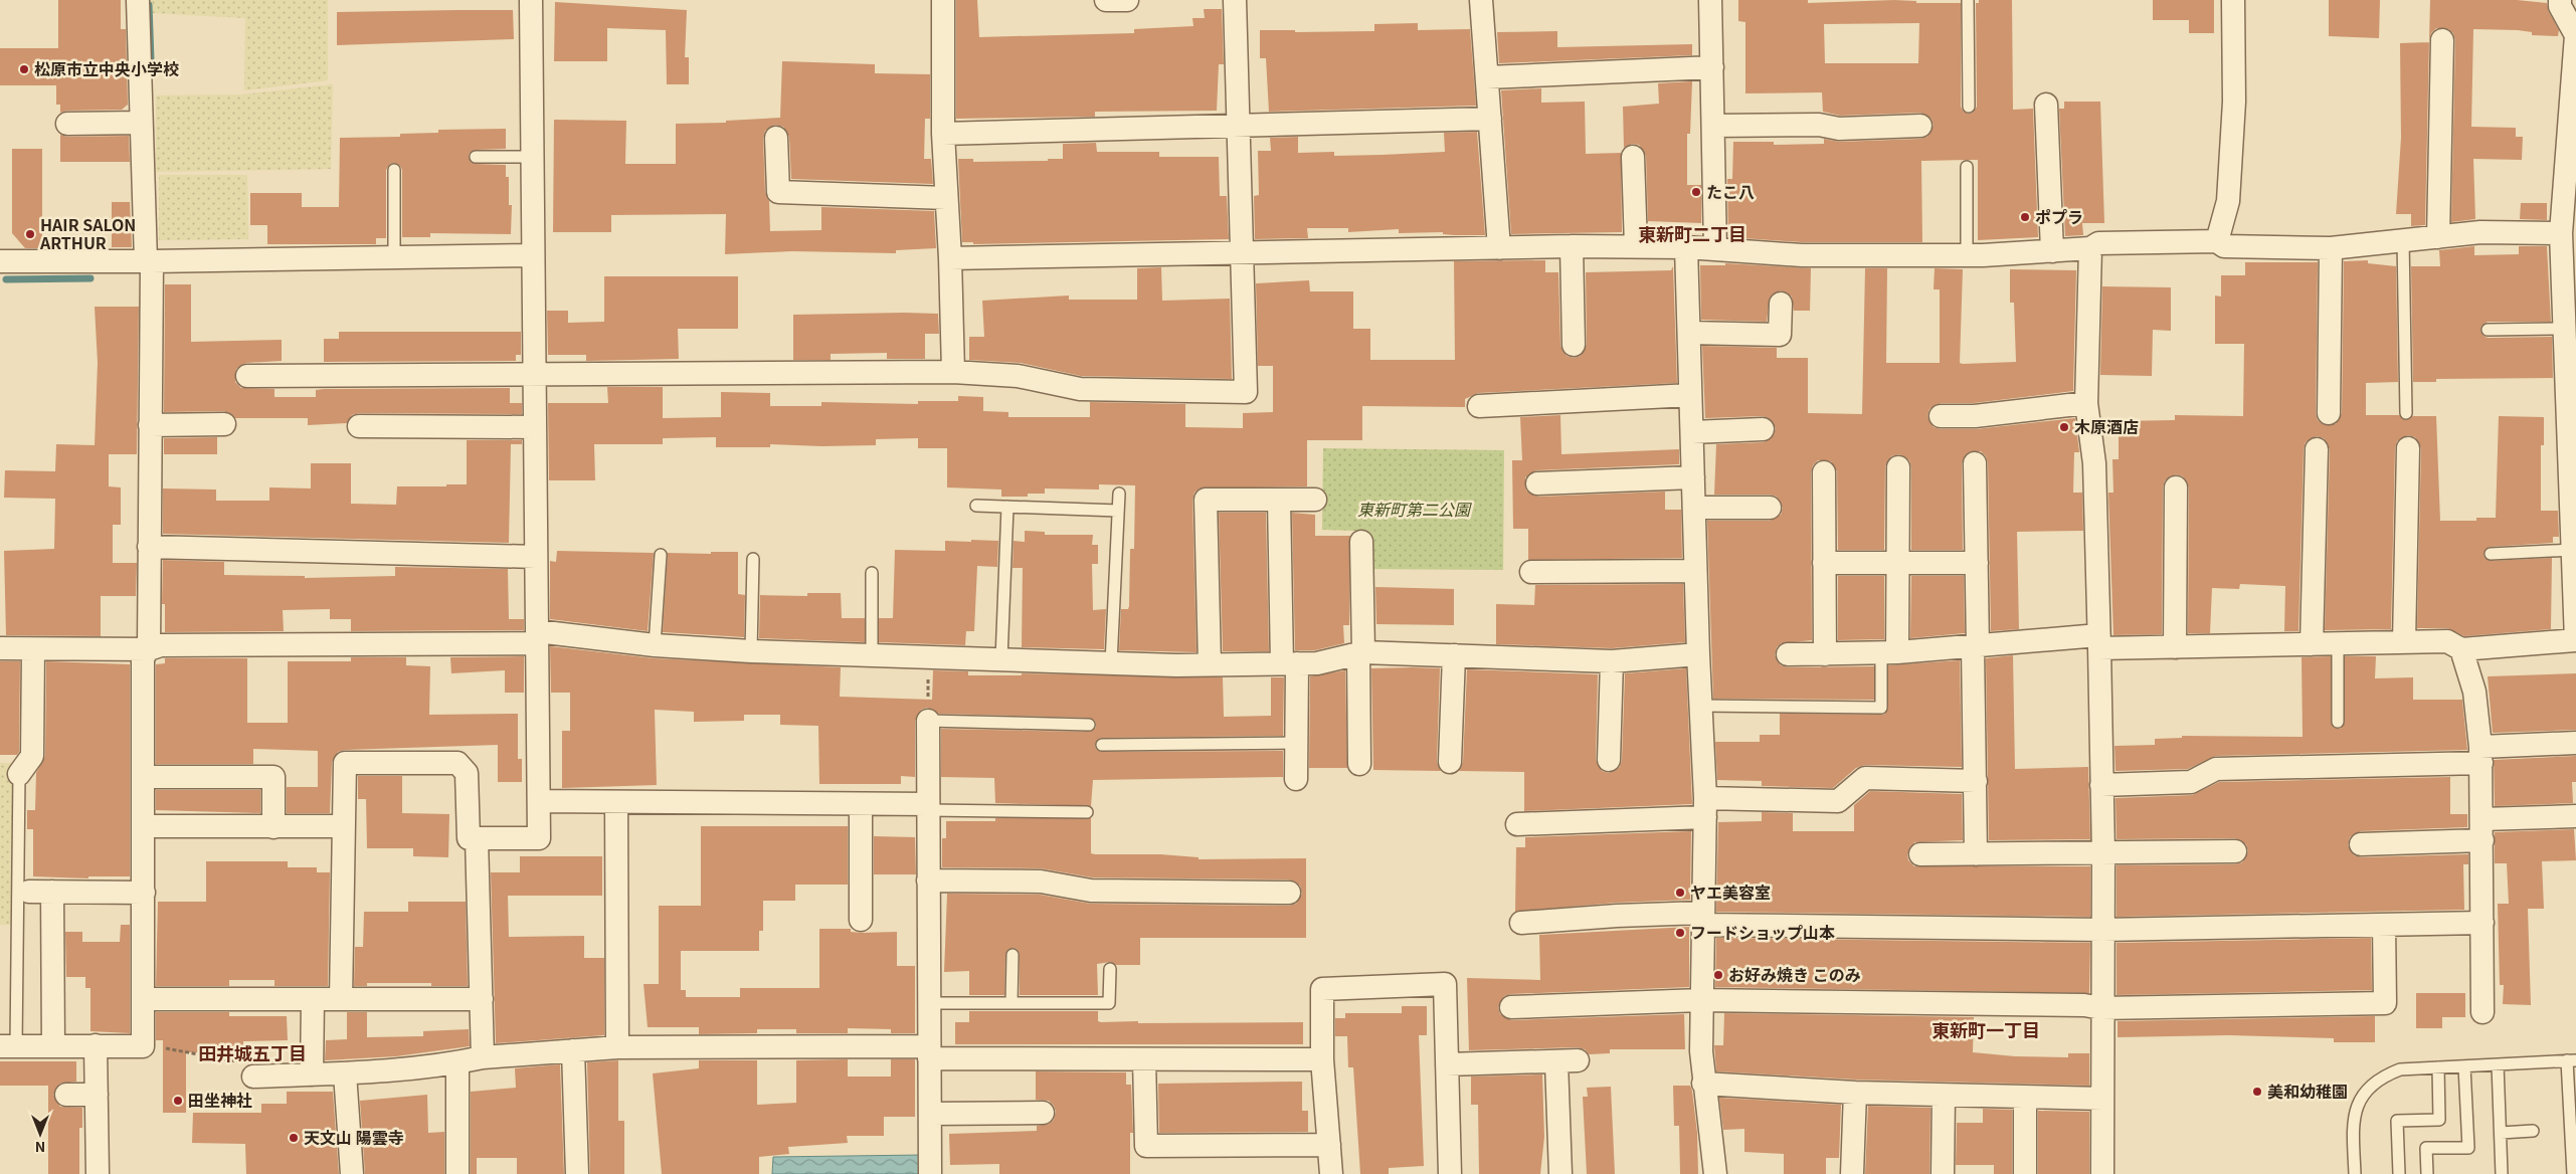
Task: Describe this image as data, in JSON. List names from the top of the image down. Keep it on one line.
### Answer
{"districts":["東新町二丁目","東新町一丁目","田井城五丁目"],"parks":["東新町第二公園"],"places":["松原市立中央小学校","たこ八","ポプラ","HAIR SALON ARTHUR","木原酒店","ヤエ美容室","フードショップ山本","お好み焼き このみ","美和幼稚園","田坐神社","天文山 陽雲寺"],"north":"bottom"}
